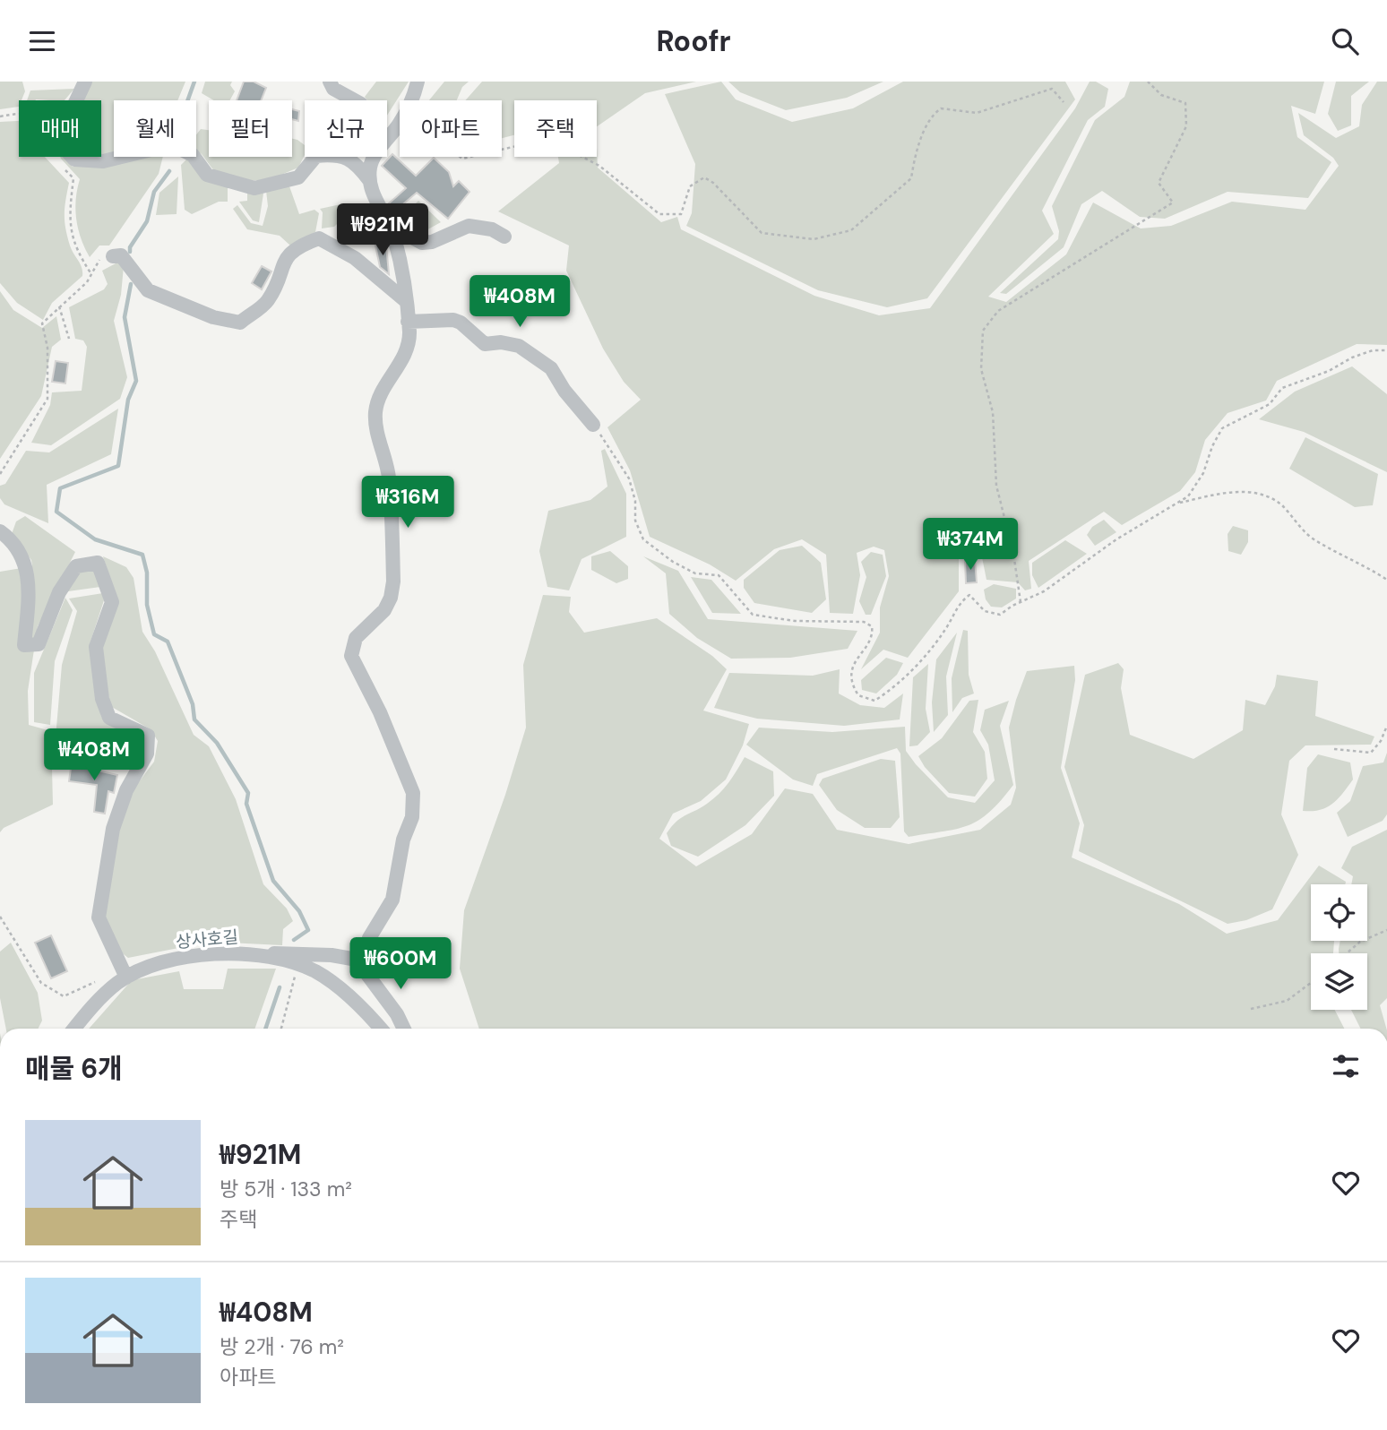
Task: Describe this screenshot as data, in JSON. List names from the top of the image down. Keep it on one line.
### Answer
{"streets":{"street":["상사호길"]},"page":{"header":"Roofr","chip":["매매","월세","필터","신규","아파트","주택"],"price":["₩921M","₩408M","₩316M","₩374M","₩408M","₩600M"],"heading":"매물 6개","list":[{"name":"₩921M","note":"방 5개 · 133 m² · 주택"},{"name":"₩408M","note":"방 2개 · 76 m² · 아파트"}]}}
